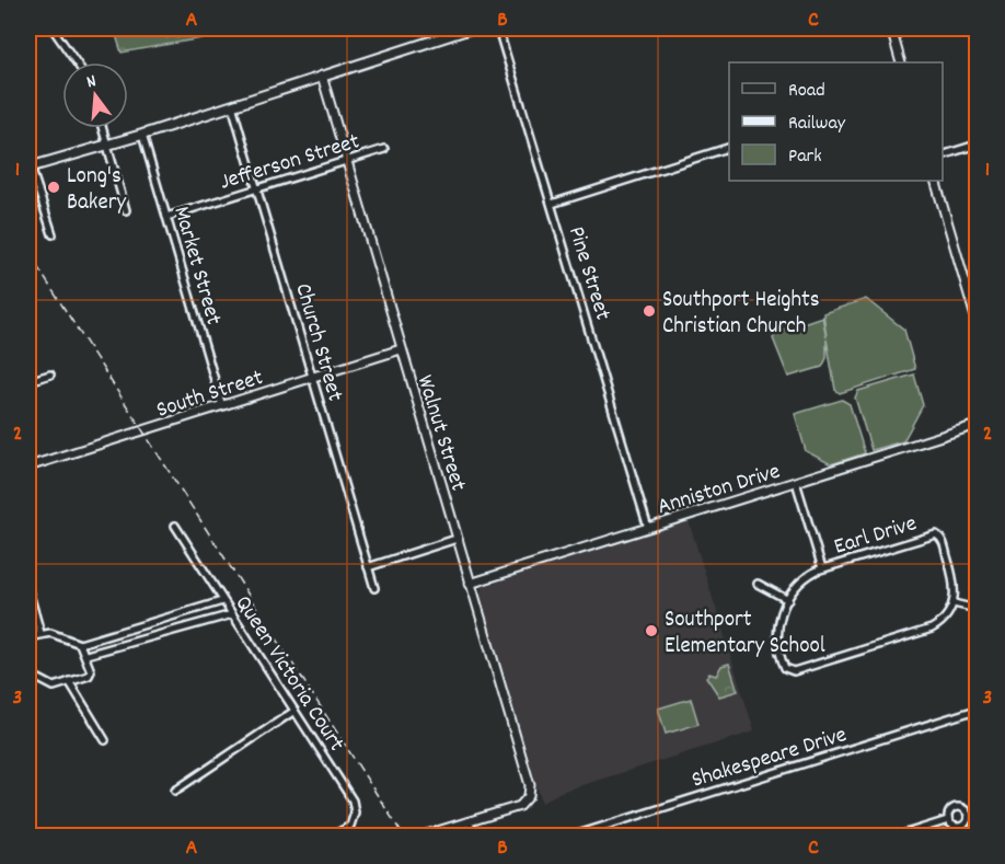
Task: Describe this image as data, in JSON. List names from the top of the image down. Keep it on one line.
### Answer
{"streets":{"street":["Jefferson Street","Market Street","Pine Street","Church Street","South Street","Walnut Street","Anniston Drive","Earl Drive","Queen Victoria Court","Shakespeare Drive"]},"crossings":[["Jefferson Street","Market Street"],["Jefferson Street","Church Street"],["Jefferson Street","Walnut Street"],["Market Street","South Street"],["Pine Street","Anniston Drive"],["Church Street","South Street"],["South Street","Walnut Street"],["Walnut Street","Anniston Drive"]],"places":["Long's Bakery","Southport Heights Christian Church","Southport Elementary School"],"legend":["Road","Railway","Park"],"north":"top","grid":{"columns":["A","B","C"],"rows":["1","2","3"]}}
